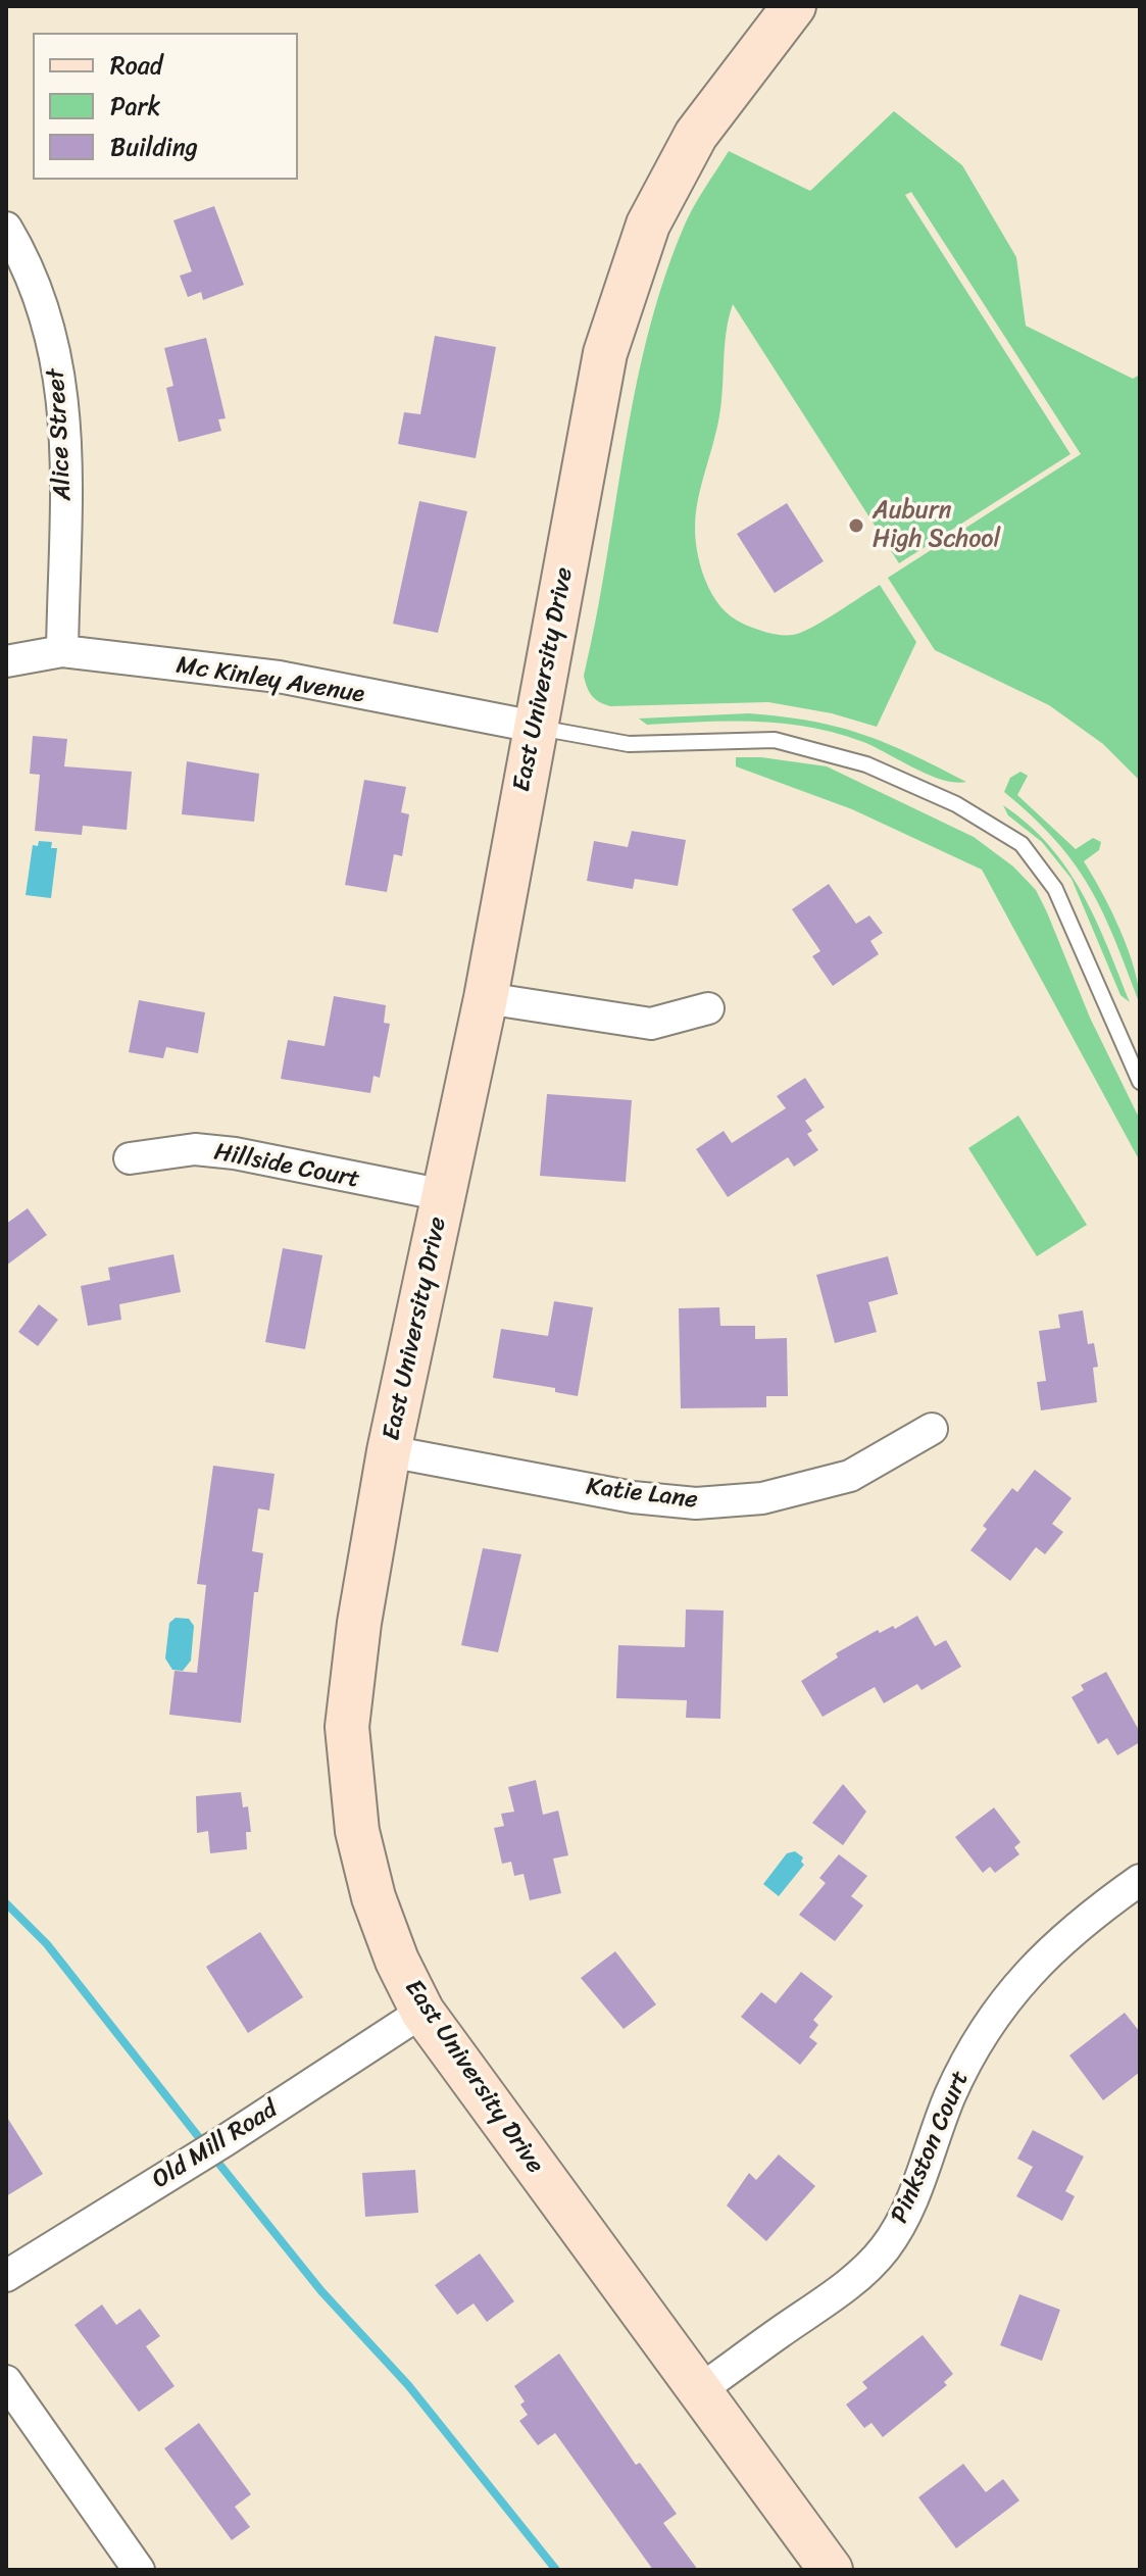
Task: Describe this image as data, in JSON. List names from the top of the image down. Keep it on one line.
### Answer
{"streets":{"main road":["East University Drive"],"street":["Alice Street","Mc Kinley Avenue","Hillside Court","Katie Lane","Old Mill Road","Pinkston Court"]},"crossings":[["Alice Street","Mc Kinley Avenue"],["East University Drive","Mc Kinley Avenue"],["East University Drive","Hillside Court"],["East University Drive","Katie Lane"],["East University Drive","Old Mill Road"],["East University Drive","Pinkston Court"]],"places":["Auburn High School"],"legend":["Road","Park","Building"]}
